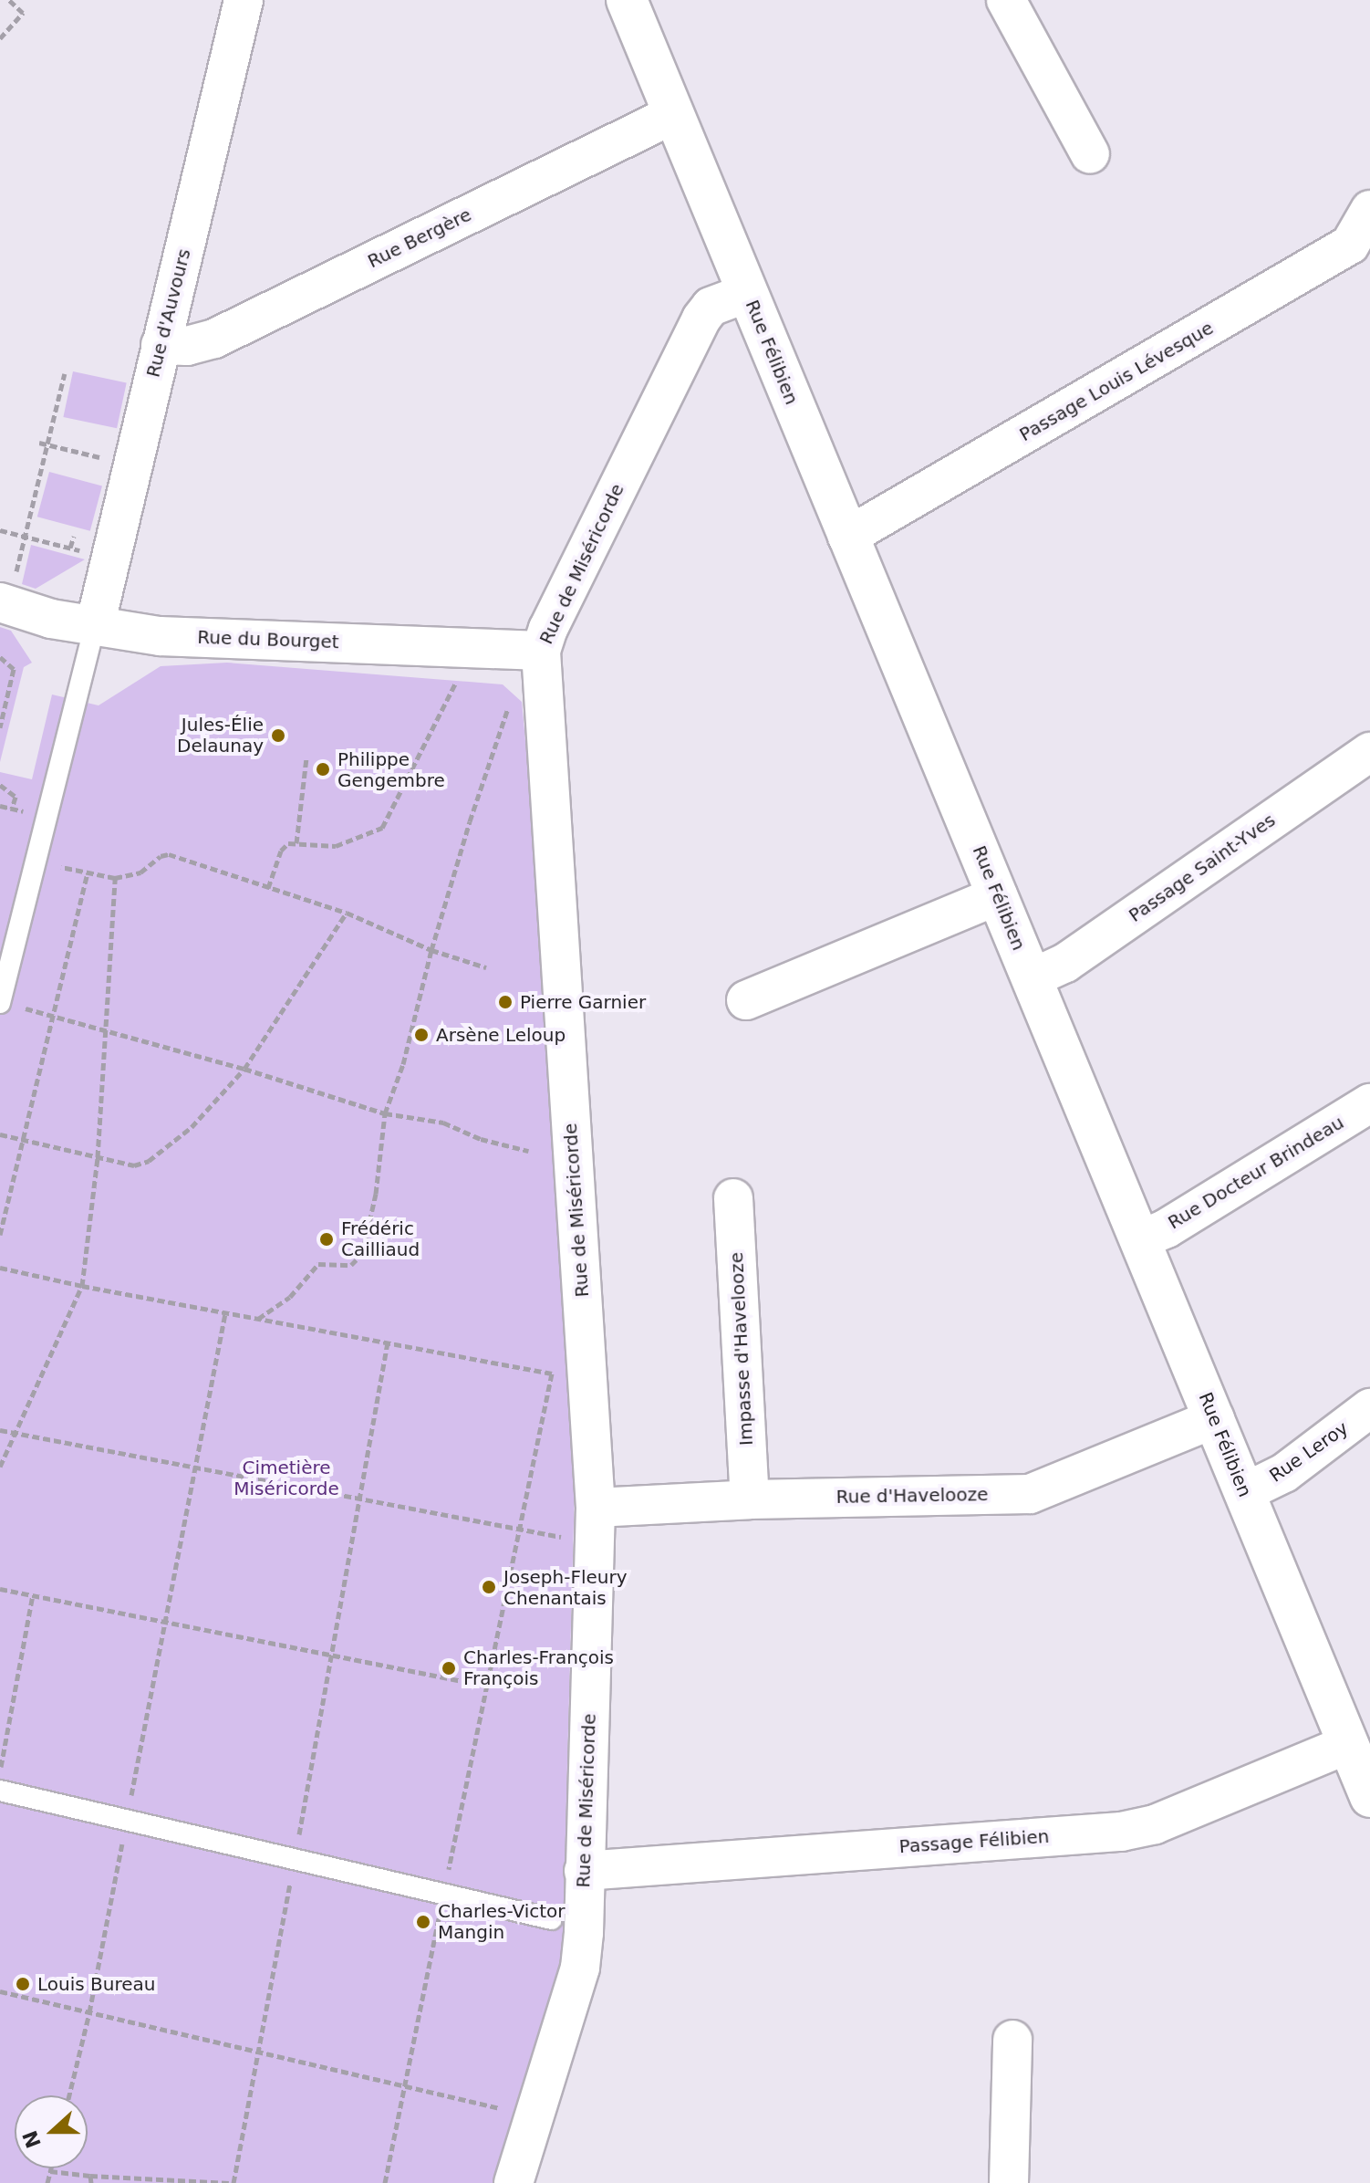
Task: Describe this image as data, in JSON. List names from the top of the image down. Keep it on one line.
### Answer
{"streets":{"street":["Rue Bergère","Rue d'Auvours","Rue Félibien","Passage Louis Lévesque","Rue de Miséricorde","Rue du Bourget","Passage Saint-Yves","Rue Docteur Brindeau","Impasse d'Havelooze","Rue Leroy","Rue d'Havelooze","Passage Félibien"]},"crossings":[["Rue Bergère","Rue d'Auvours"],["Rue Bergère","Rue Félibien"],["Rue d'Auvours","Rue du Bourget"],["Rue Félibien","Passage Louis Lévesque"],["Rue Félibien","Rue de Miséricorde"],["Rue Félibien","Passage Saint-Yves"],["Rue Félibien","Rue Docteur Brindeau"],["Rue Félibien","Rue Leroy"],["Rue Félibien","Rue d'Havelooze"],["Rue Félibien","Passage Félibien"],["Rue de Miséricorde","Rue du Bourget"],["Rue de Miséricorde","Rue d'Havelooze"],["Rue de Miséricorde","Passage Félibien"],["Impasse d'Havelooze","Rue d'Havelooze"]],"parks":["Cimetière Miséricorde"],"places":["Jules-Élie Delaunay","Philippe Gengembre","Pierre Garnier","Arsène Leloup","Frédéric Cailliaud","Joseph-Fleury Chenantais","Charles-François François","Charles-Victor Mangin","Louis Bureau"],"north":"left"}
